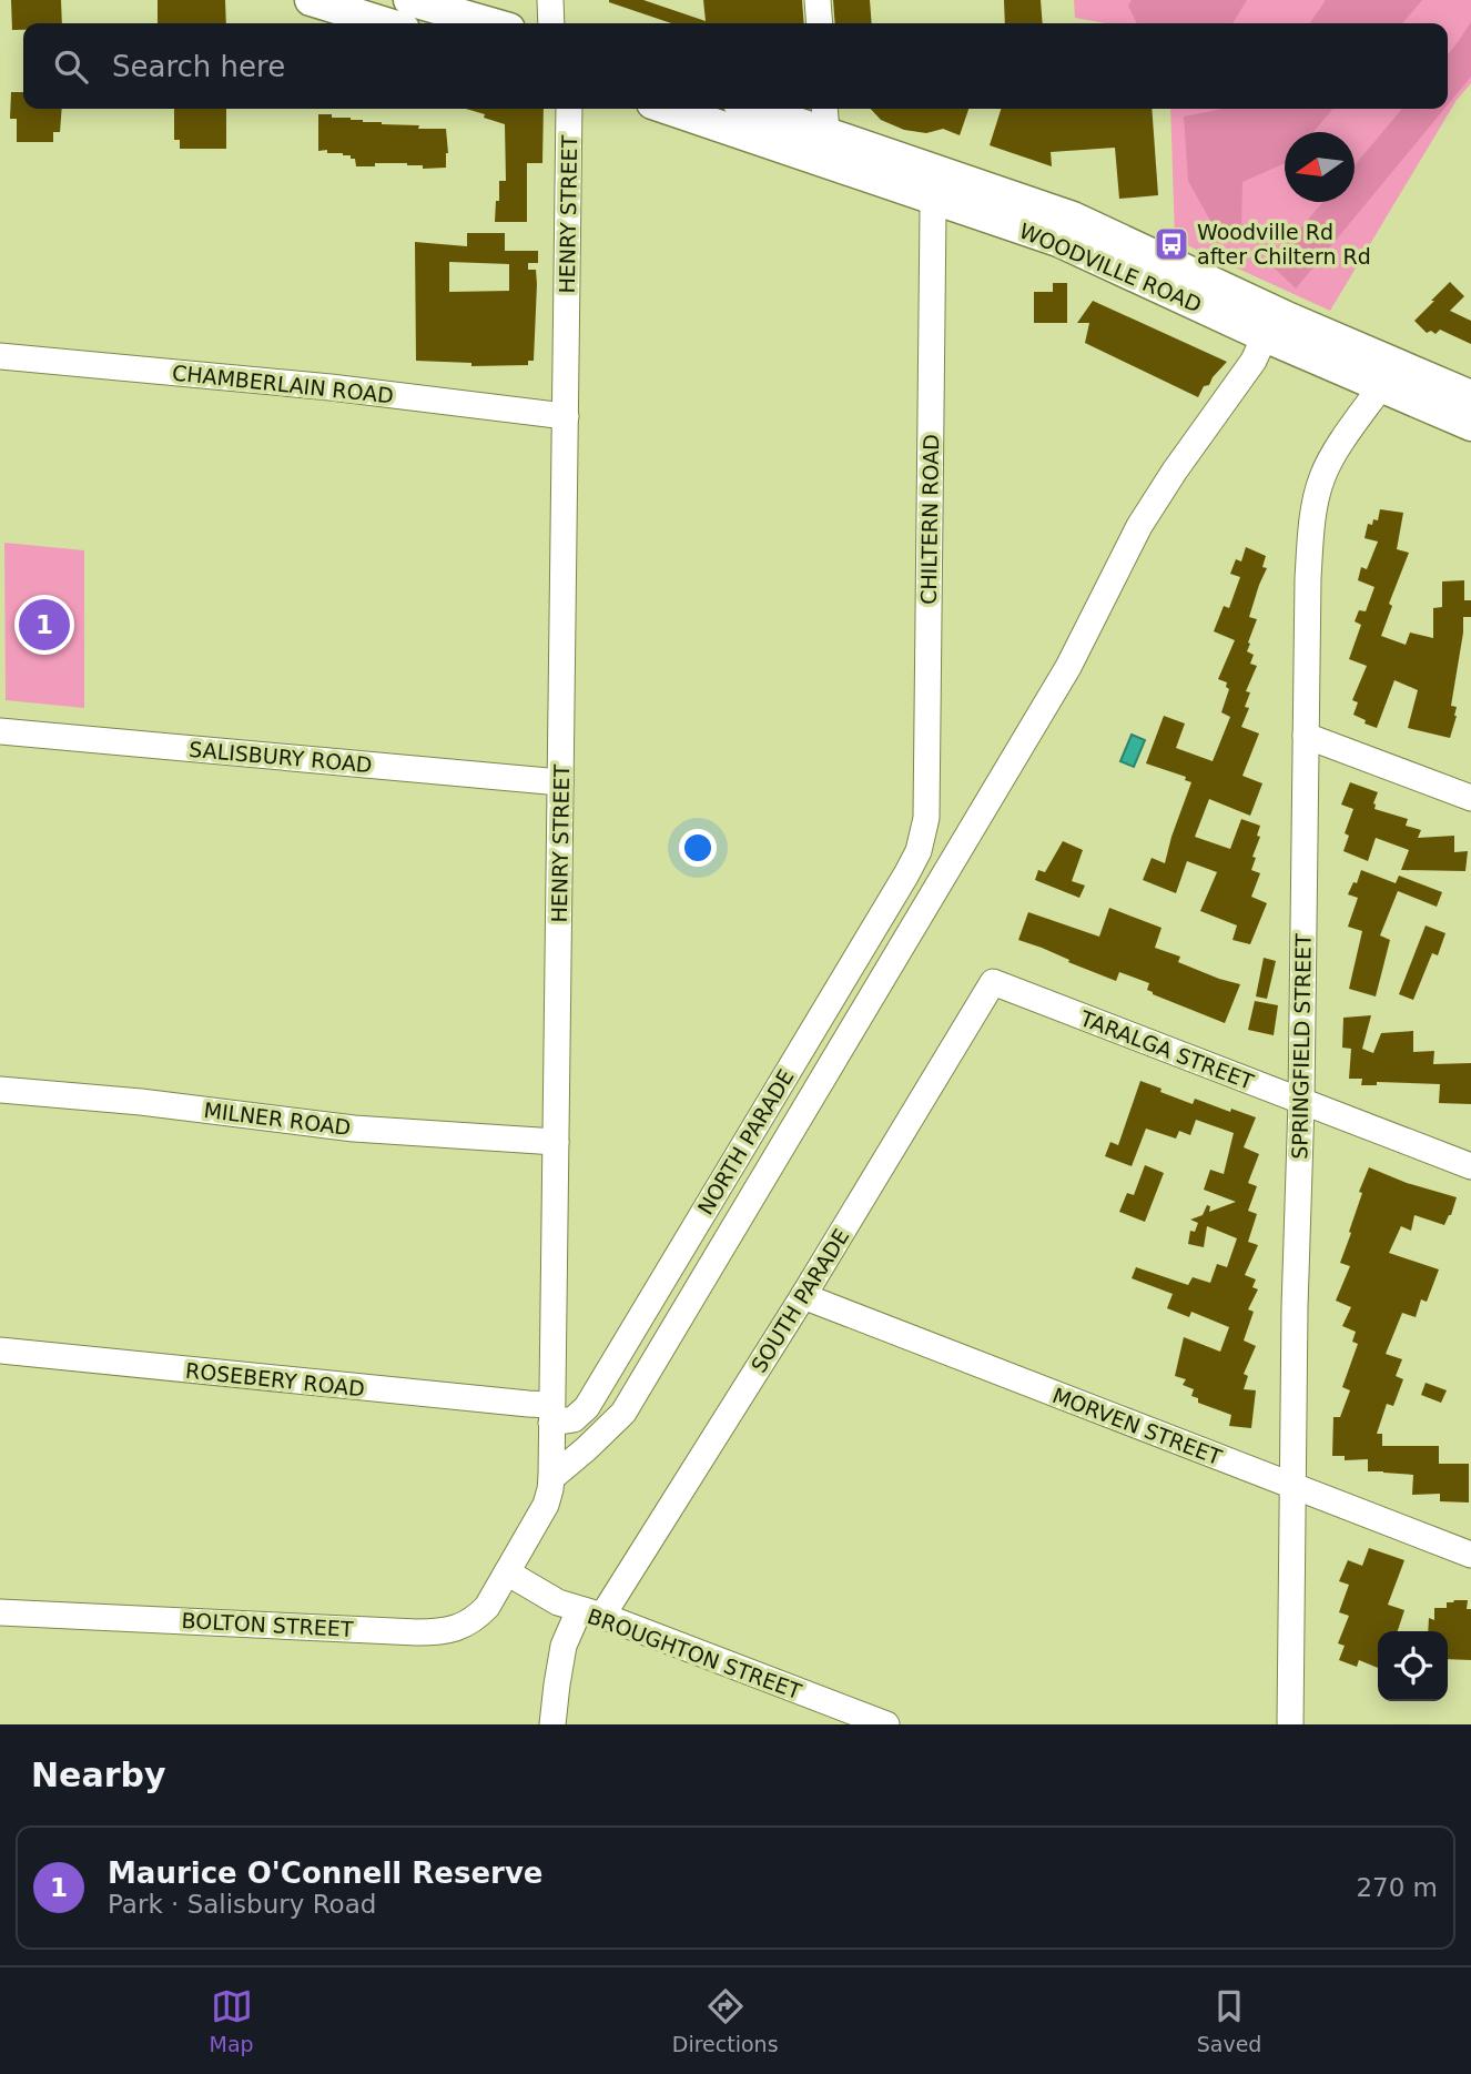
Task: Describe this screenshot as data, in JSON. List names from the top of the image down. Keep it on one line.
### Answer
{"streets":{"main road":["WOODVILLE ROAD"],"street":["HENRY STREET","CHAMBERLAIN ROAD","CHILTERN ROAD","SALISBURY ROAD","SPRINGFIELD STREET","TARALGA STREET","MILNER ROAD","NORTH PARADE","SOUTH PARADE","ROSEBERY ROAD","MORVEN STREET","BOLTON STREET","BROUGHTON STREET"]},"crossings":[["HENRY STREET","CHAMBERLAIN ROAD"],["HENRY STREET","SALISBURY ROAD"],["HENRY STREET","MILNER ROAD"],["HENRY STREET","NORTH PARADE"],["HENRY STREET","ROSEBERY ROAD"],["HENRY STREET","BOLTON STREET"],["HENRY STREET","BROUGHTON STREET"],["WOODVILLE ROAD","CHILTERN ROAD"],["WOODVILLE ROAD","SPRINGFIELD STREET"],["CHILTERN ROAD","NORTH PARADE"],["SPRINGFIELD STREET","TARALGA STREET"],["SPRINGFIELD STREET","MORVEN STREET"],["TARALGA STREET","SOUTH PARADE"],["NORTH PARADE","ROSEBERY ROAD"],["SOUTH PARADE","MORVEN STREET"],["SOUTH PARADE","BROUGHTON STREET"],["BOLTON STREET","BROUGHTON STREET"]],"places":{"bus stop":["Woodville Rd after Chiltern Rd"]},"north":"left","page":{"search":"Search here","pins":"1","heading":"Nearby","list":[{"mark":"1","name":"Maurice O'Connell Reserve","note":"Park · Salisbury Road","value":"270 m"}],"nav":["Map","Directions","Saved"]}}
